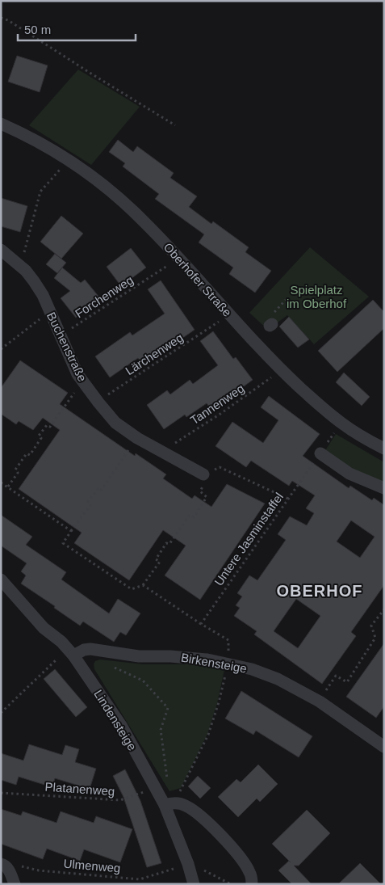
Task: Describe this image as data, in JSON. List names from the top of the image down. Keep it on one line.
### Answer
{"streets":{"street":["Oberhofer Straße","Buchenstraße","Birkensteige","Lindensteige"],"path":["Forchenweg","Lärchenweg","Tannenweg","Untere Jasminstaffel","Platanenweg","Ulmenweg"]},"crossings":[["Birkensteige","Lindensteige"],["Lindensteige","Platanenweg"]],"districts":["OBERHOF"],"parks":["Spielplatz im Oberhof"],"scale_bar":"50 m"}
